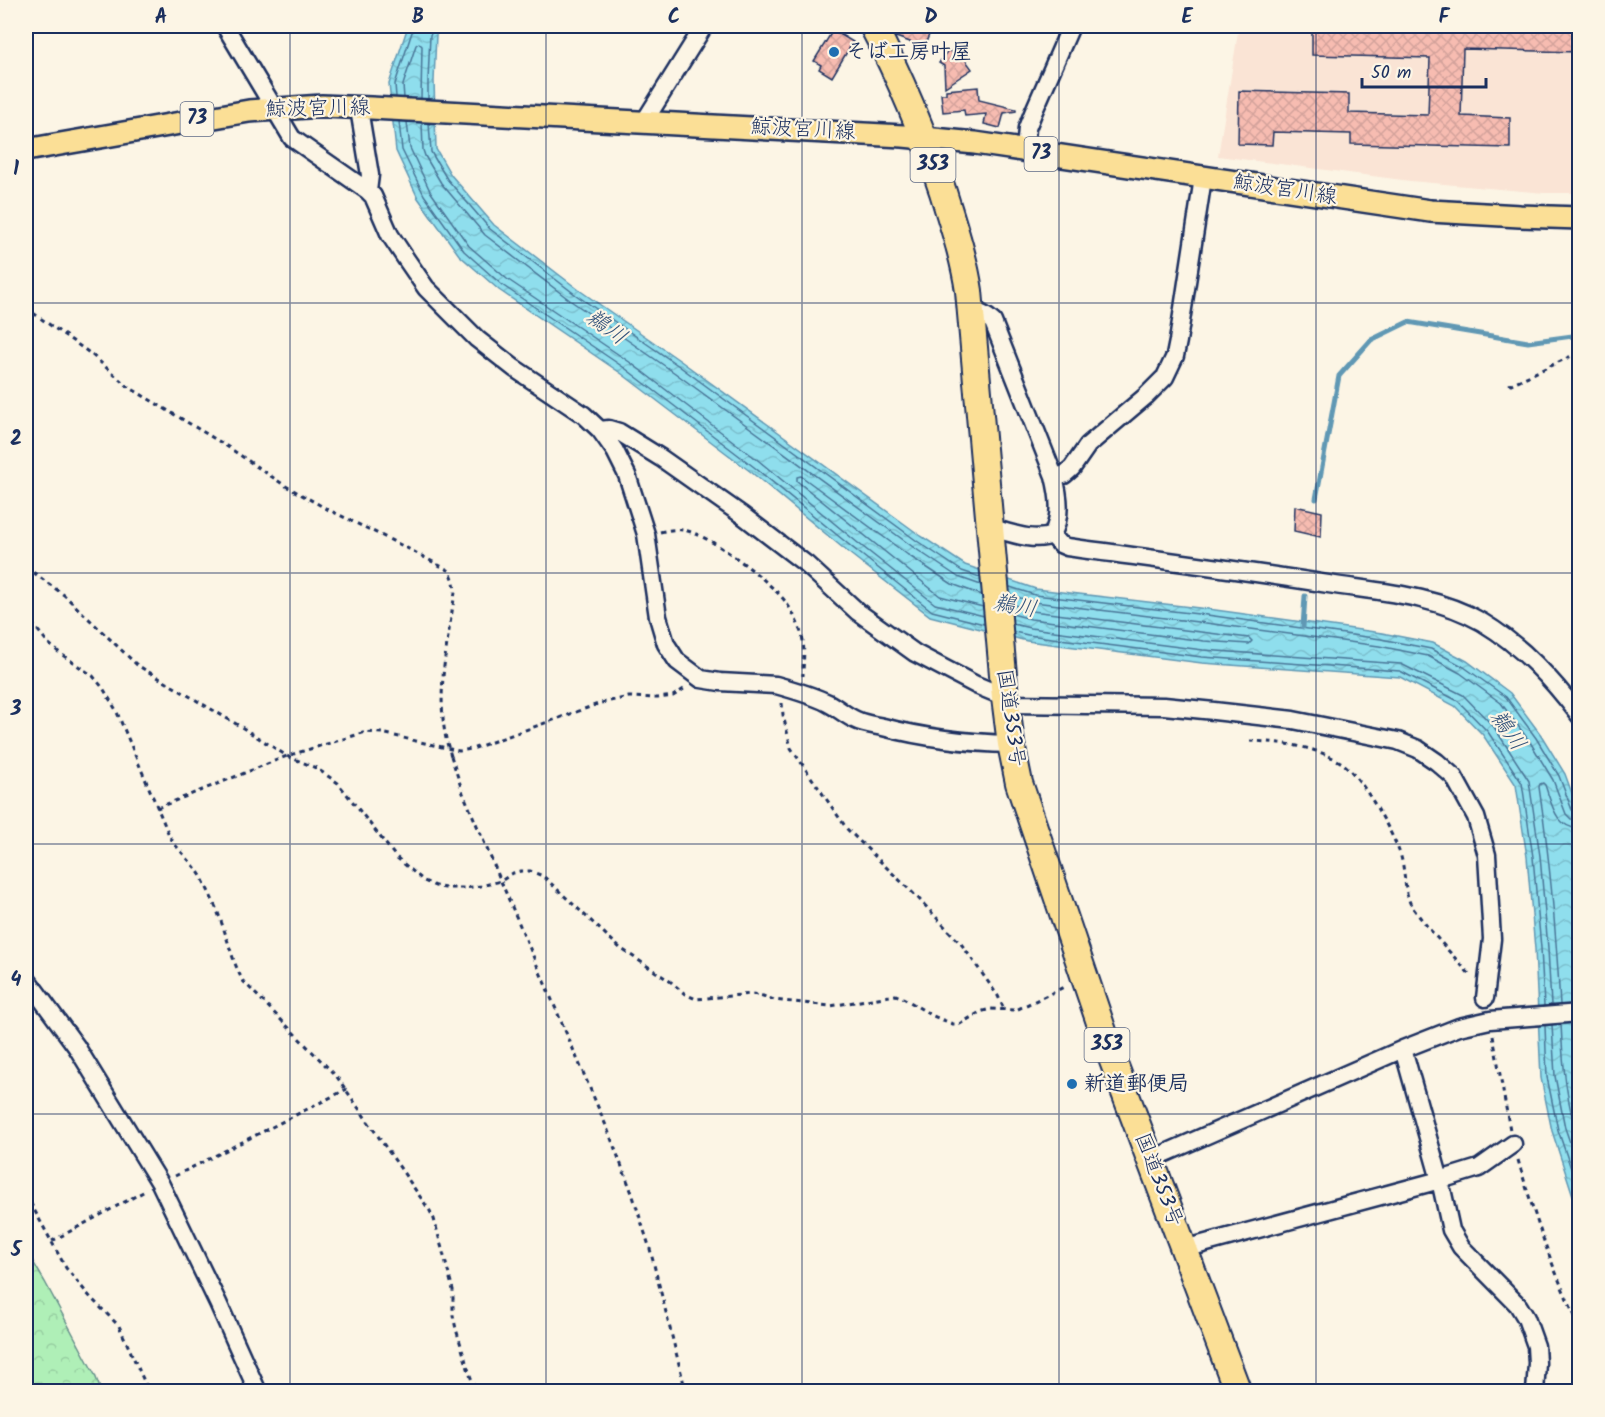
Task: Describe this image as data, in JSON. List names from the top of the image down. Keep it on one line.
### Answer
{"streets":{"highway":["353","国道353号"],"main road":["鯨波宮川線","73"]},"crossings":[["鯨波宮川線","国道353号"]],"water":["鵜川"],"places":["そば工房叶屋","新道郵便局"],"scale_bar":"50 m","grid":{"columns":["A","B","C","D","E","F"],"rows":["1","2","3","4","5"]}}
